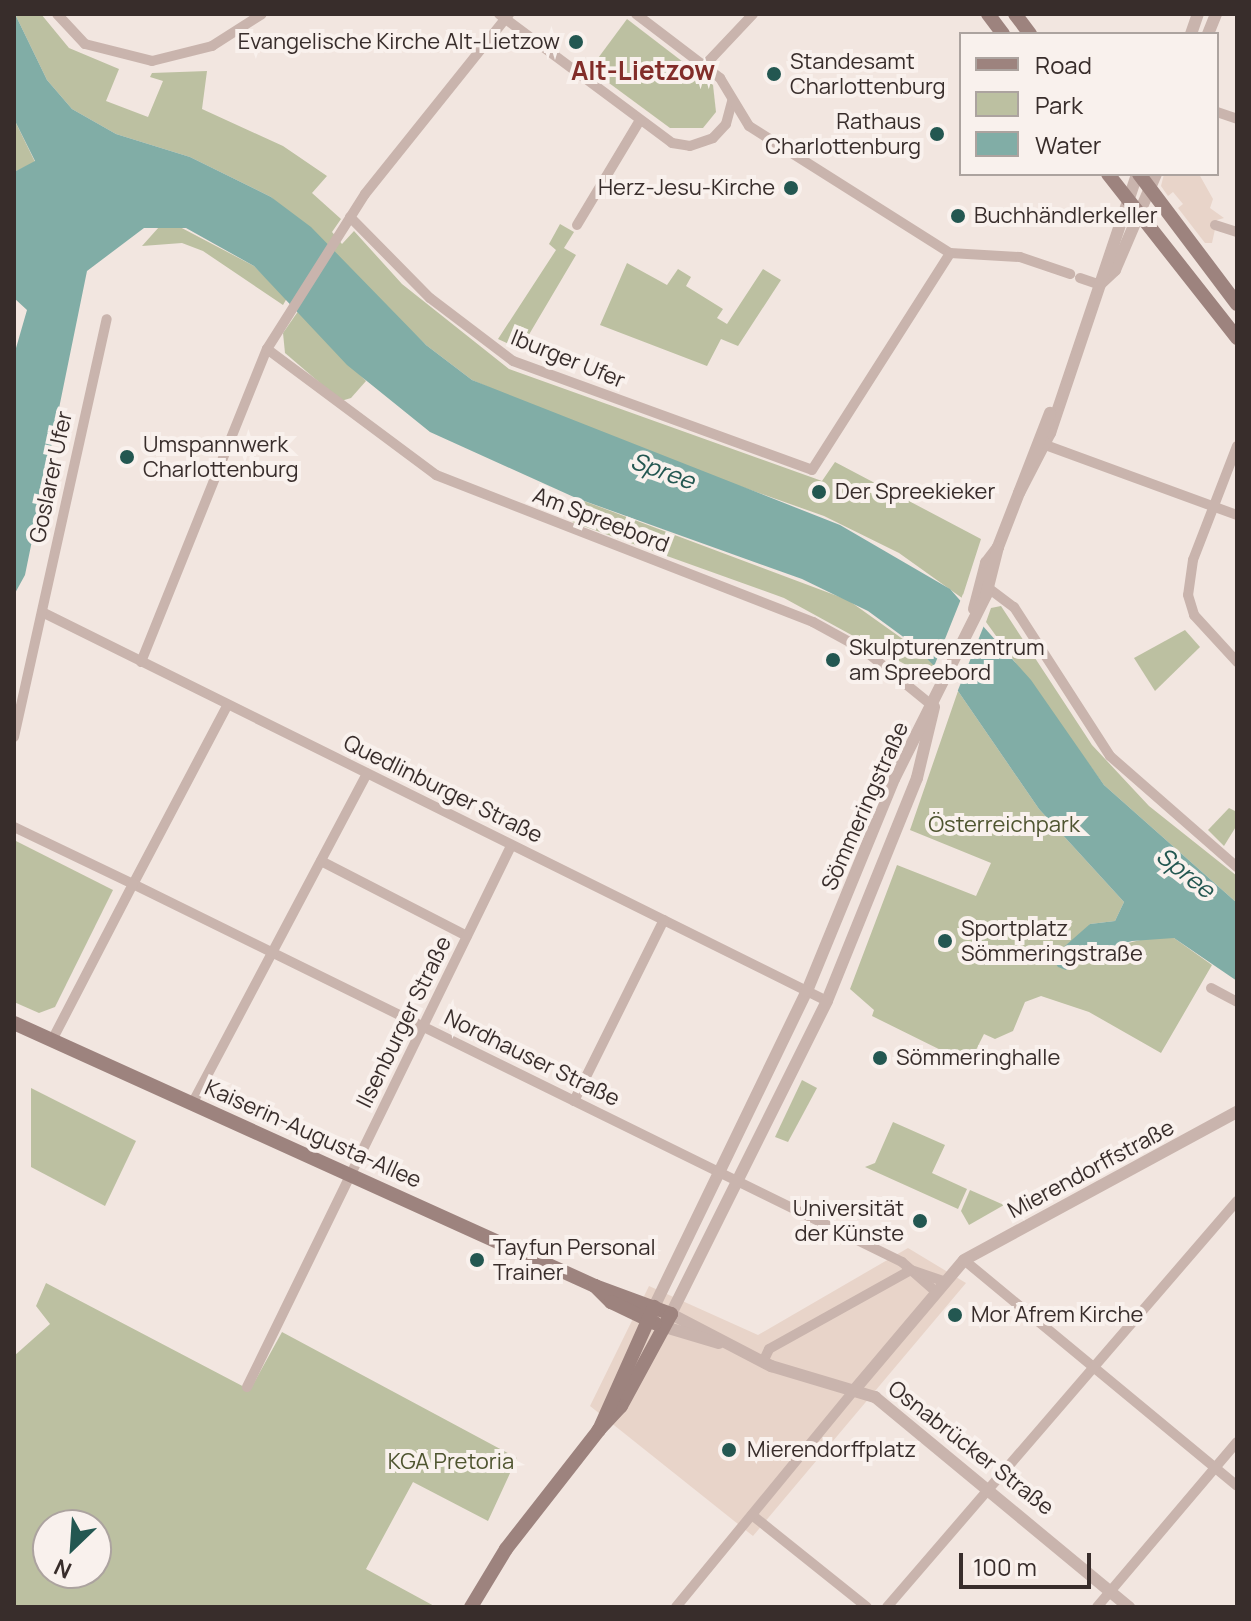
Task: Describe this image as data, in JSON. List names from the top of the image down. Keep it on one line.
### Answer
{"streets":{"main road":["Kaiserin-Augusta-Allee"],"street":["Iburger Ufer","Goslarer Ufer","Am Spreebord","Quedlinburger Straße","Sömmeringstraße","Ilsenburger Straße","Nordhauser Straße","Mierendorffstraße","Osnabrücker Straße"]},"crossings":[["Goslarer Ufer","Quedlinburger Straße"],["Am Spreebord","Sömmeringstraße"],["Quedlinburger Straße","Sömmeringstraße"],["Quedlinburger Straße","Ilsenburger Straße"],["Sömmeringstraße","Nordhauser Straße"],["Sömmeringstraße","Kaiserin-Augusta-Allee"],["Ilsenburger Straße","Nordhauser Straße"],["Ilsenburger Straße","Kaiserin-Augusta-Allee"]],"districts":["Alt-Lietzow"],"water":["Spree"],"parks":["Österreichpark","KGA Pretoria"],"places":["Evangelische Kirche Alt-Lietzow","Standesamt Charlottenburg","Rathaus Charlottenburg","Herz-Jesu-Kirche","Buchhändlerkeller","Umspannwerk Charlottenburg","Der Spreekieker","Skulpturenzentrum am Spreebord","Sportplatz Sömmeringstraße","Sömmeringhalle","Universität der Künste","Tayfun Personal Trainer","Mor Afrem Kirche","Mierendorffplatz"],"legend":["Road","Park","Water"],"scale_bar":"100 m","north":"bottom left"}
